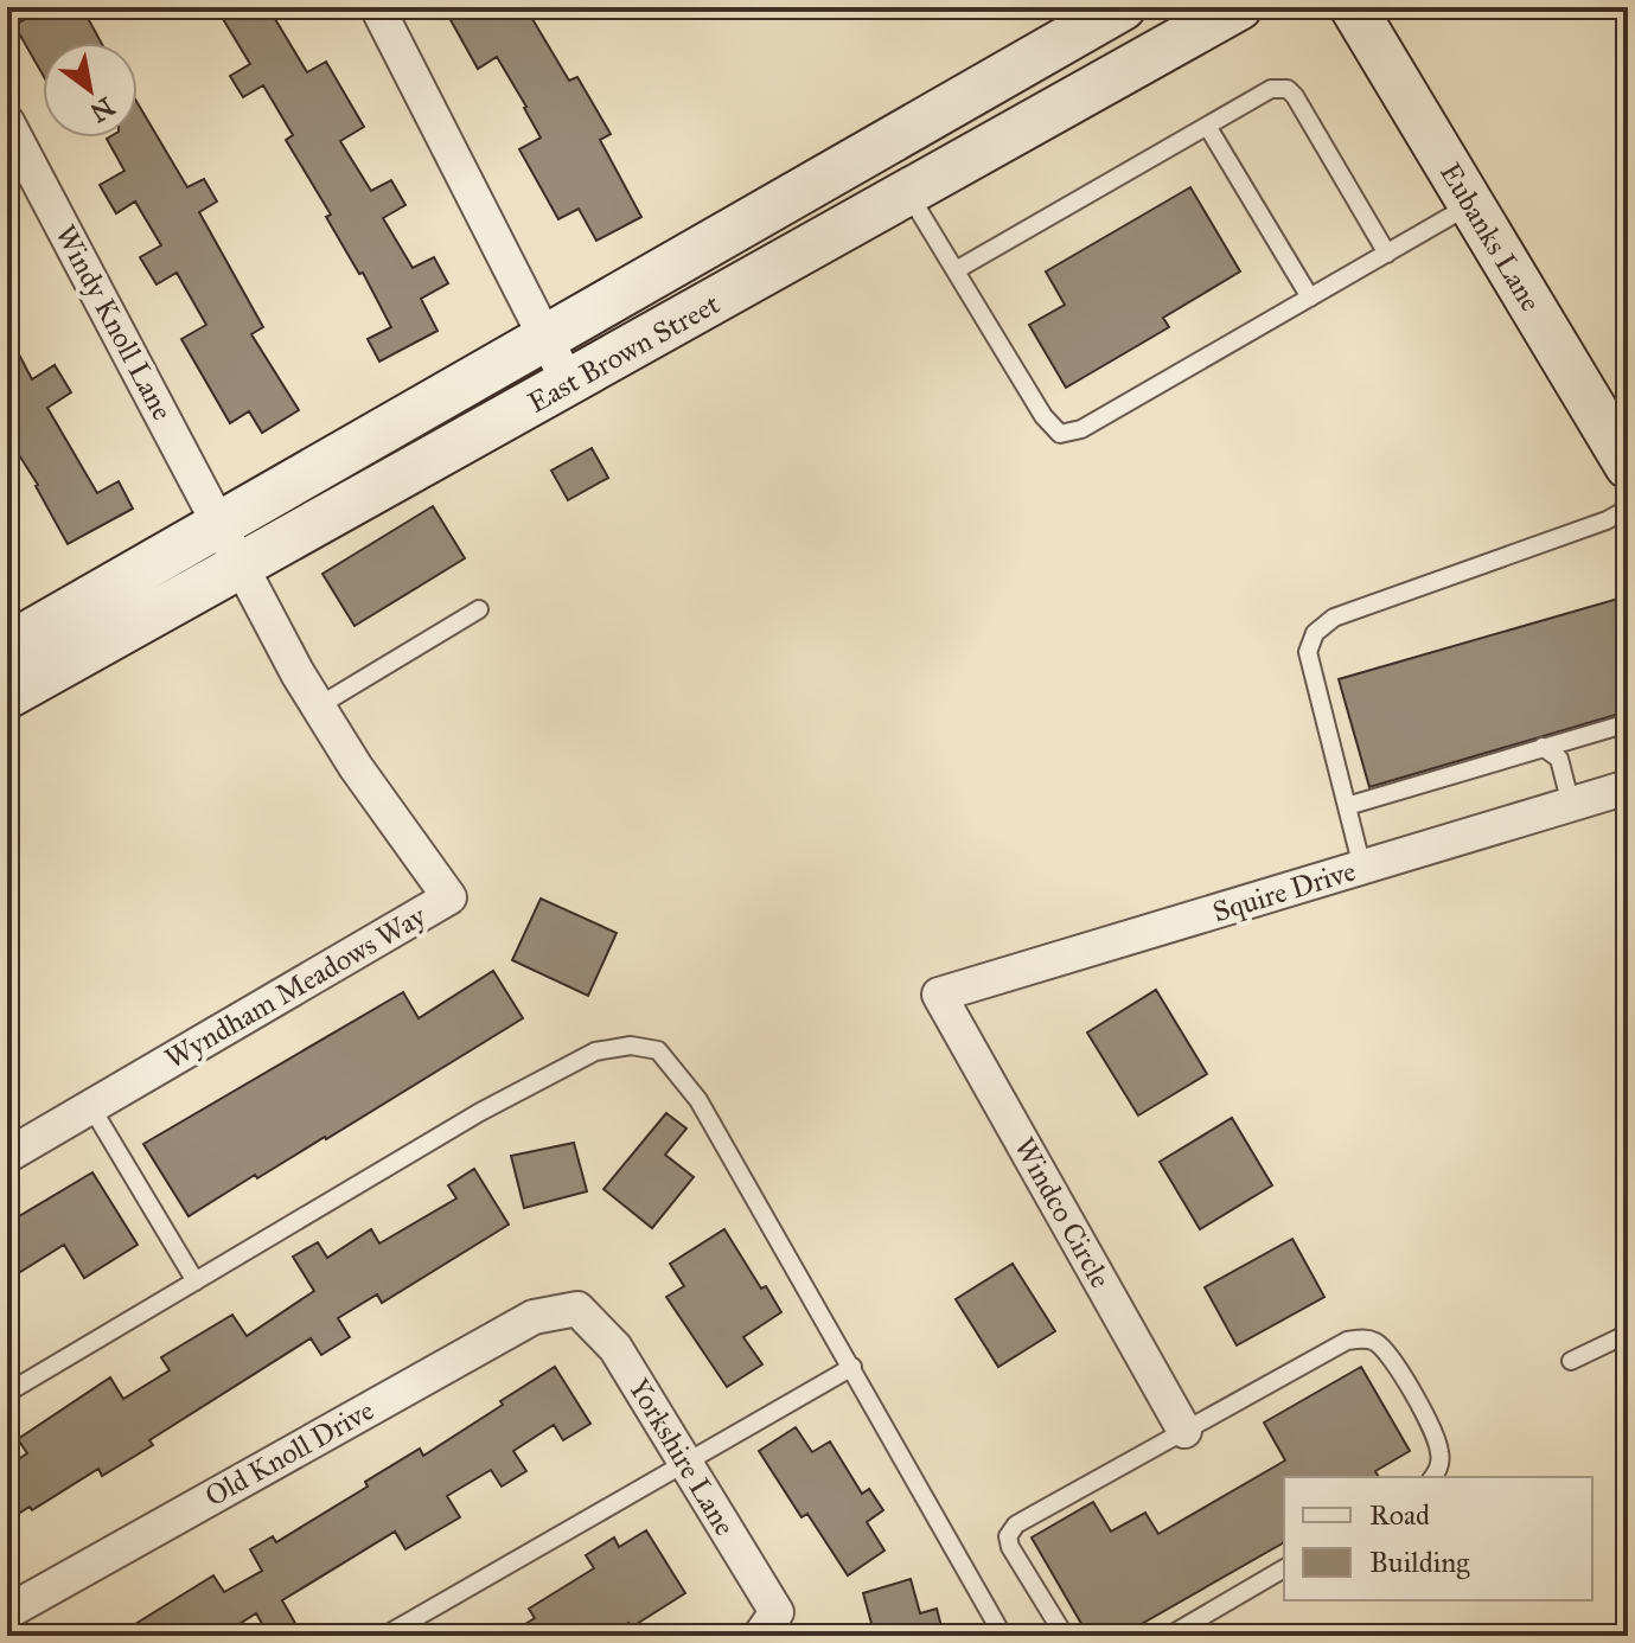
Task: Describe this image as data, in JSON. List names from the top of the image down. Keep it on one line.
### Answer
{"streets":{"main road":["Eubanks Lane","East Brown Street"],"street":["Windy Knoll Lane","Squire Drive","Wyndham Meadows Way","Windco Circle","Old Knoll Drive","Yorkshire Lane"]},"crossings":[["Windy Knoll Lane","East Brown Street"],["Windy Knoll Lane","Wyndham Meadows Way"],["East Brown Street","Wyndham Meadows Way"],["Squire Drive","Windco Circle"],["Old Knoll Drive","Yorkshire Lane"]],"legend":["Road","Building"],"north":"bottom right"}
